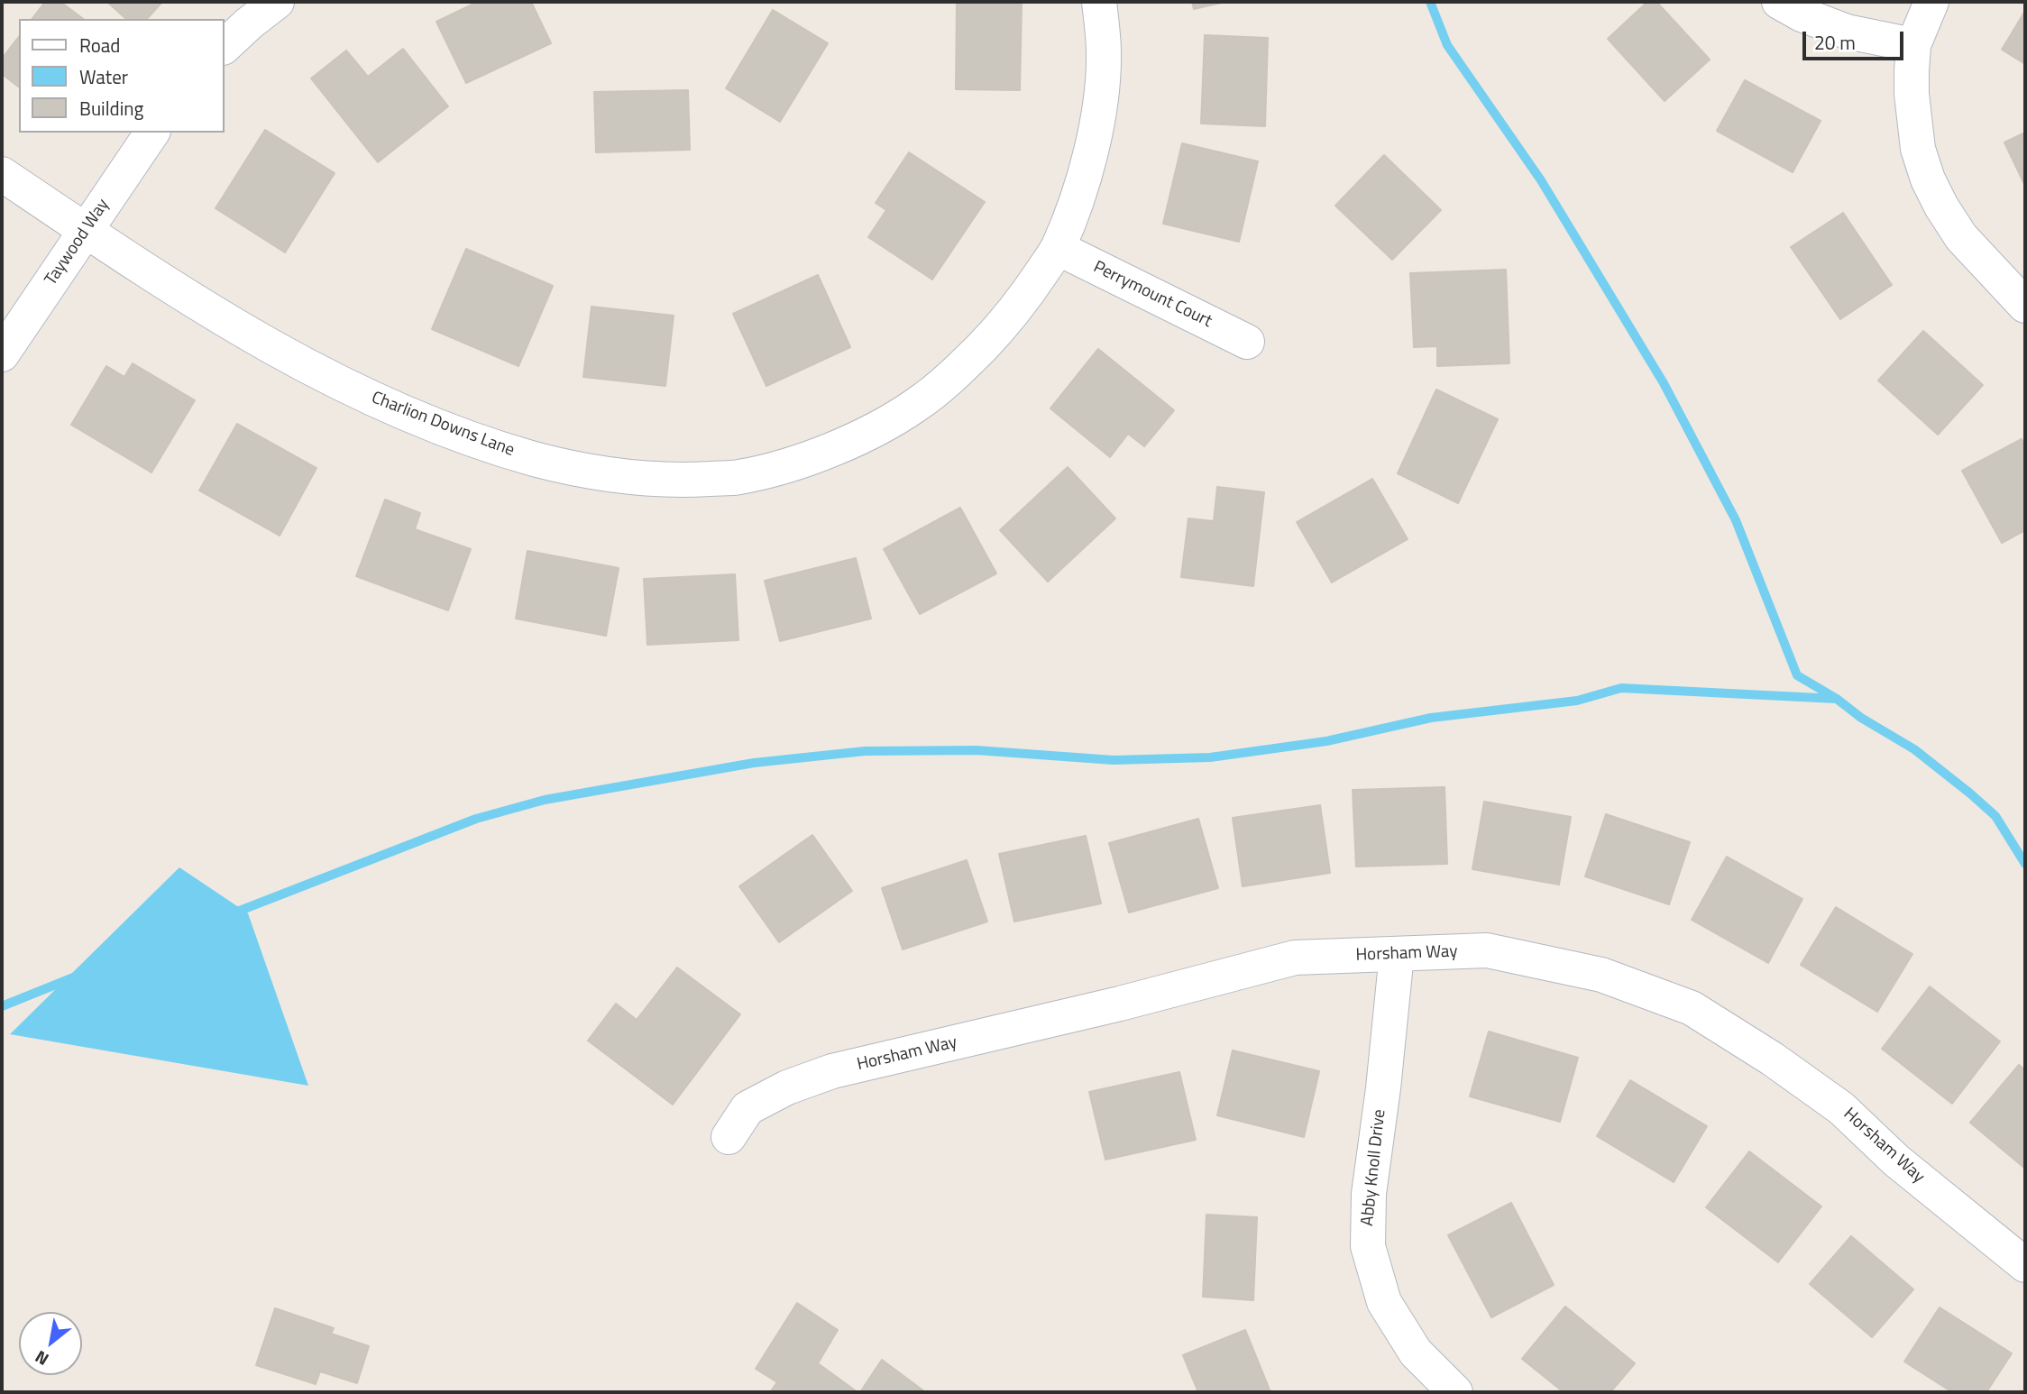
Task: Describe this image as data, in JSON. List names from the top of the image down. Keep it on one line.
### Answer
{"streets":{"street":["Taywood Way","Perrymount Court","Charlion Downs Lane","Horsham Way","Abby Knoll Drive"]},"crossings":[["Taywood Way","Charlion Downs Lane"],["Perrymount Court","Charlion Downs Lane"],["Horsham Way","Abby Knoll Drive"]],"legend":["Road","Water","Building"],"scale_bar":"20 m","north":"bottom left"}
